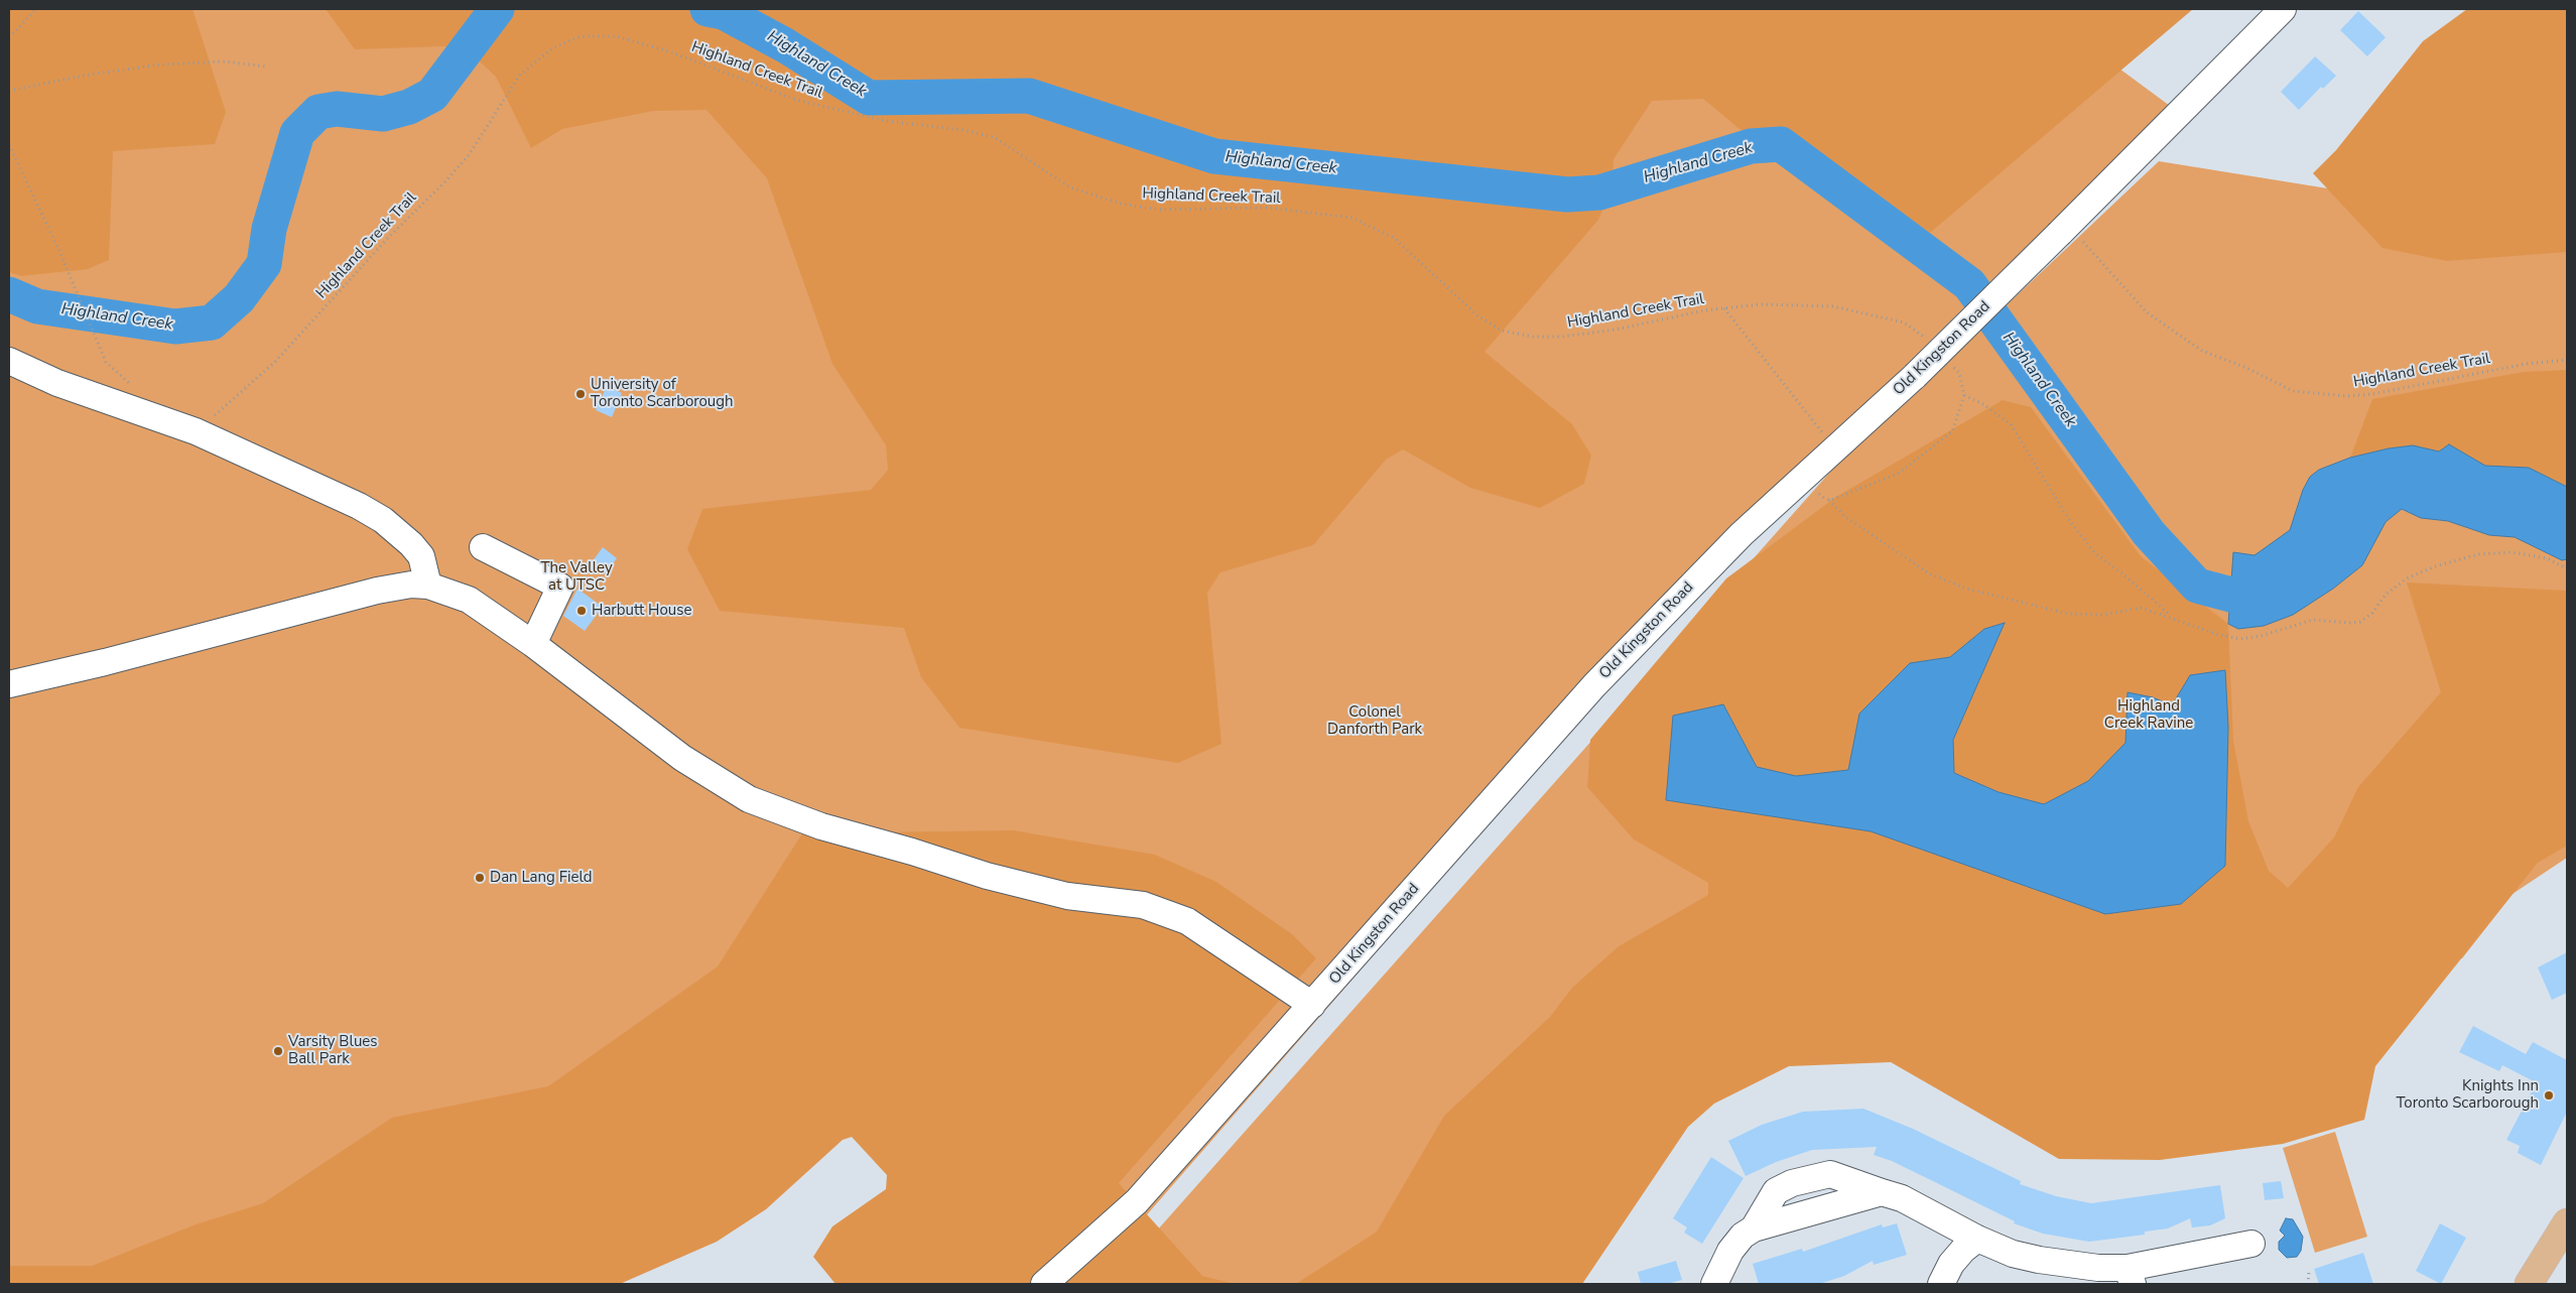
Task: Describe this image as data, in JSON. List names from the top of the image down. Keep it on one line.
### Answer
{"streets":{"street":["Old Kingston Road"],"path":["Highland Creek Trail"]},"crossings":[["Highland Creek Trail","Old Kingston Road"]],"water":["Highland Creek"],"parks":["The Valley at UTSC","Highland Creek Ravine","Colonel Danforth Park"],"places":["University of Toronto Scarborough","Harbutt House","Dan Lang Field","Varsity Blues Ball Park","Knights Inn Toronto Scarborough"]}
